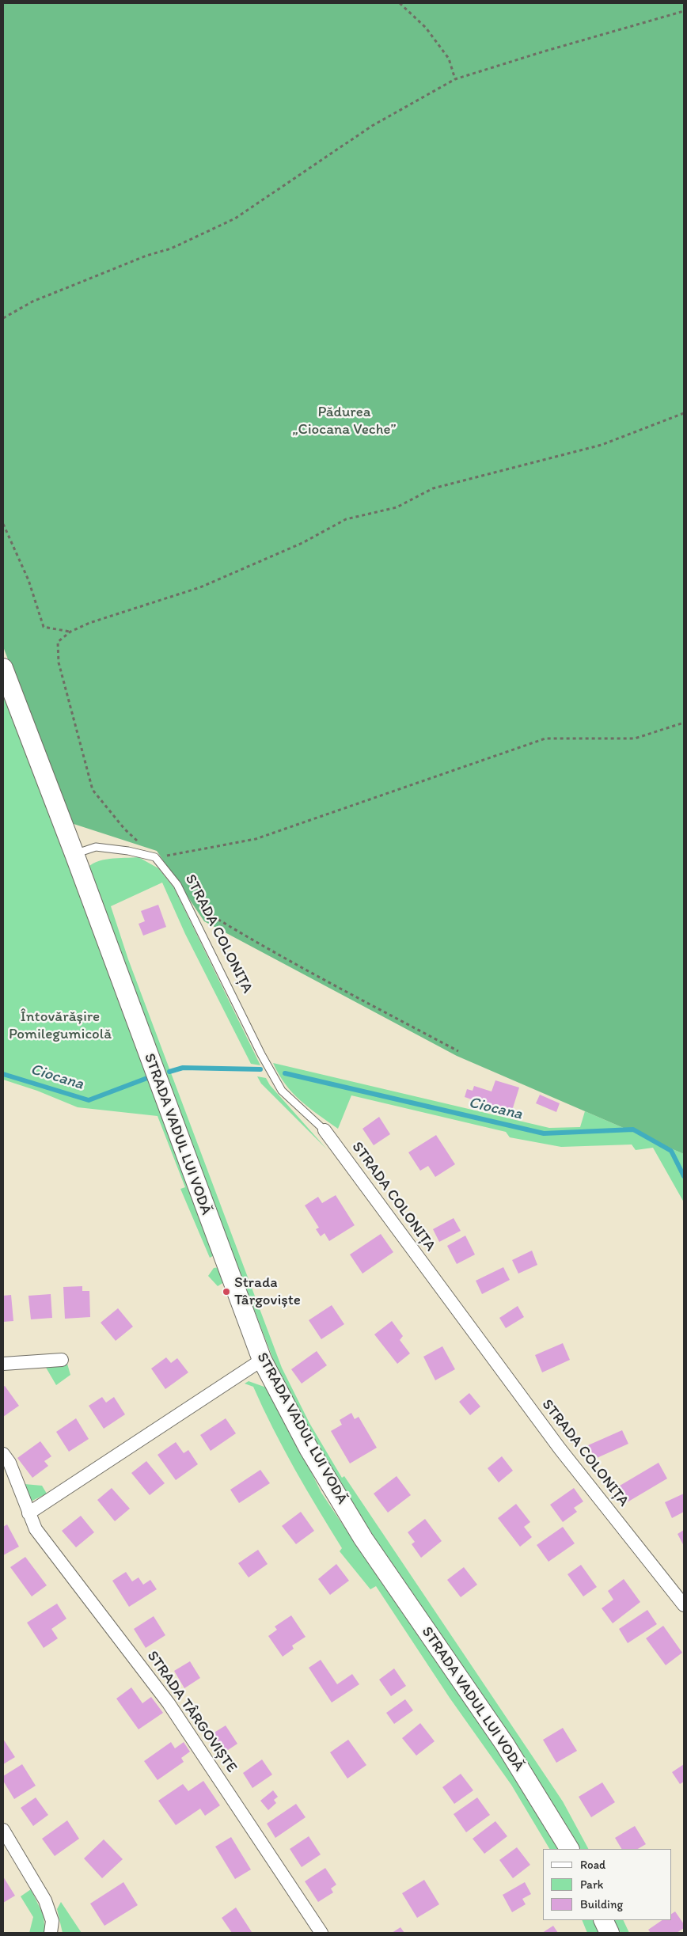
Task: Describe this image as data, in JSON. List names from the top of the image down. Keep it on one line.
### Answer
{"streets":{"street":["STRADA COLONIȚA","STRADA VADUL LUI VODĂ","STRADA TÂRGOVIȘTE"]},"water":["Ciocana"],"parks":["Pădurea „Ciocana Veche”","Întovărășire Pomilegumicolă"],"places":["Strada Târgoviște"],"legend":["Road","Park","Building"]}
